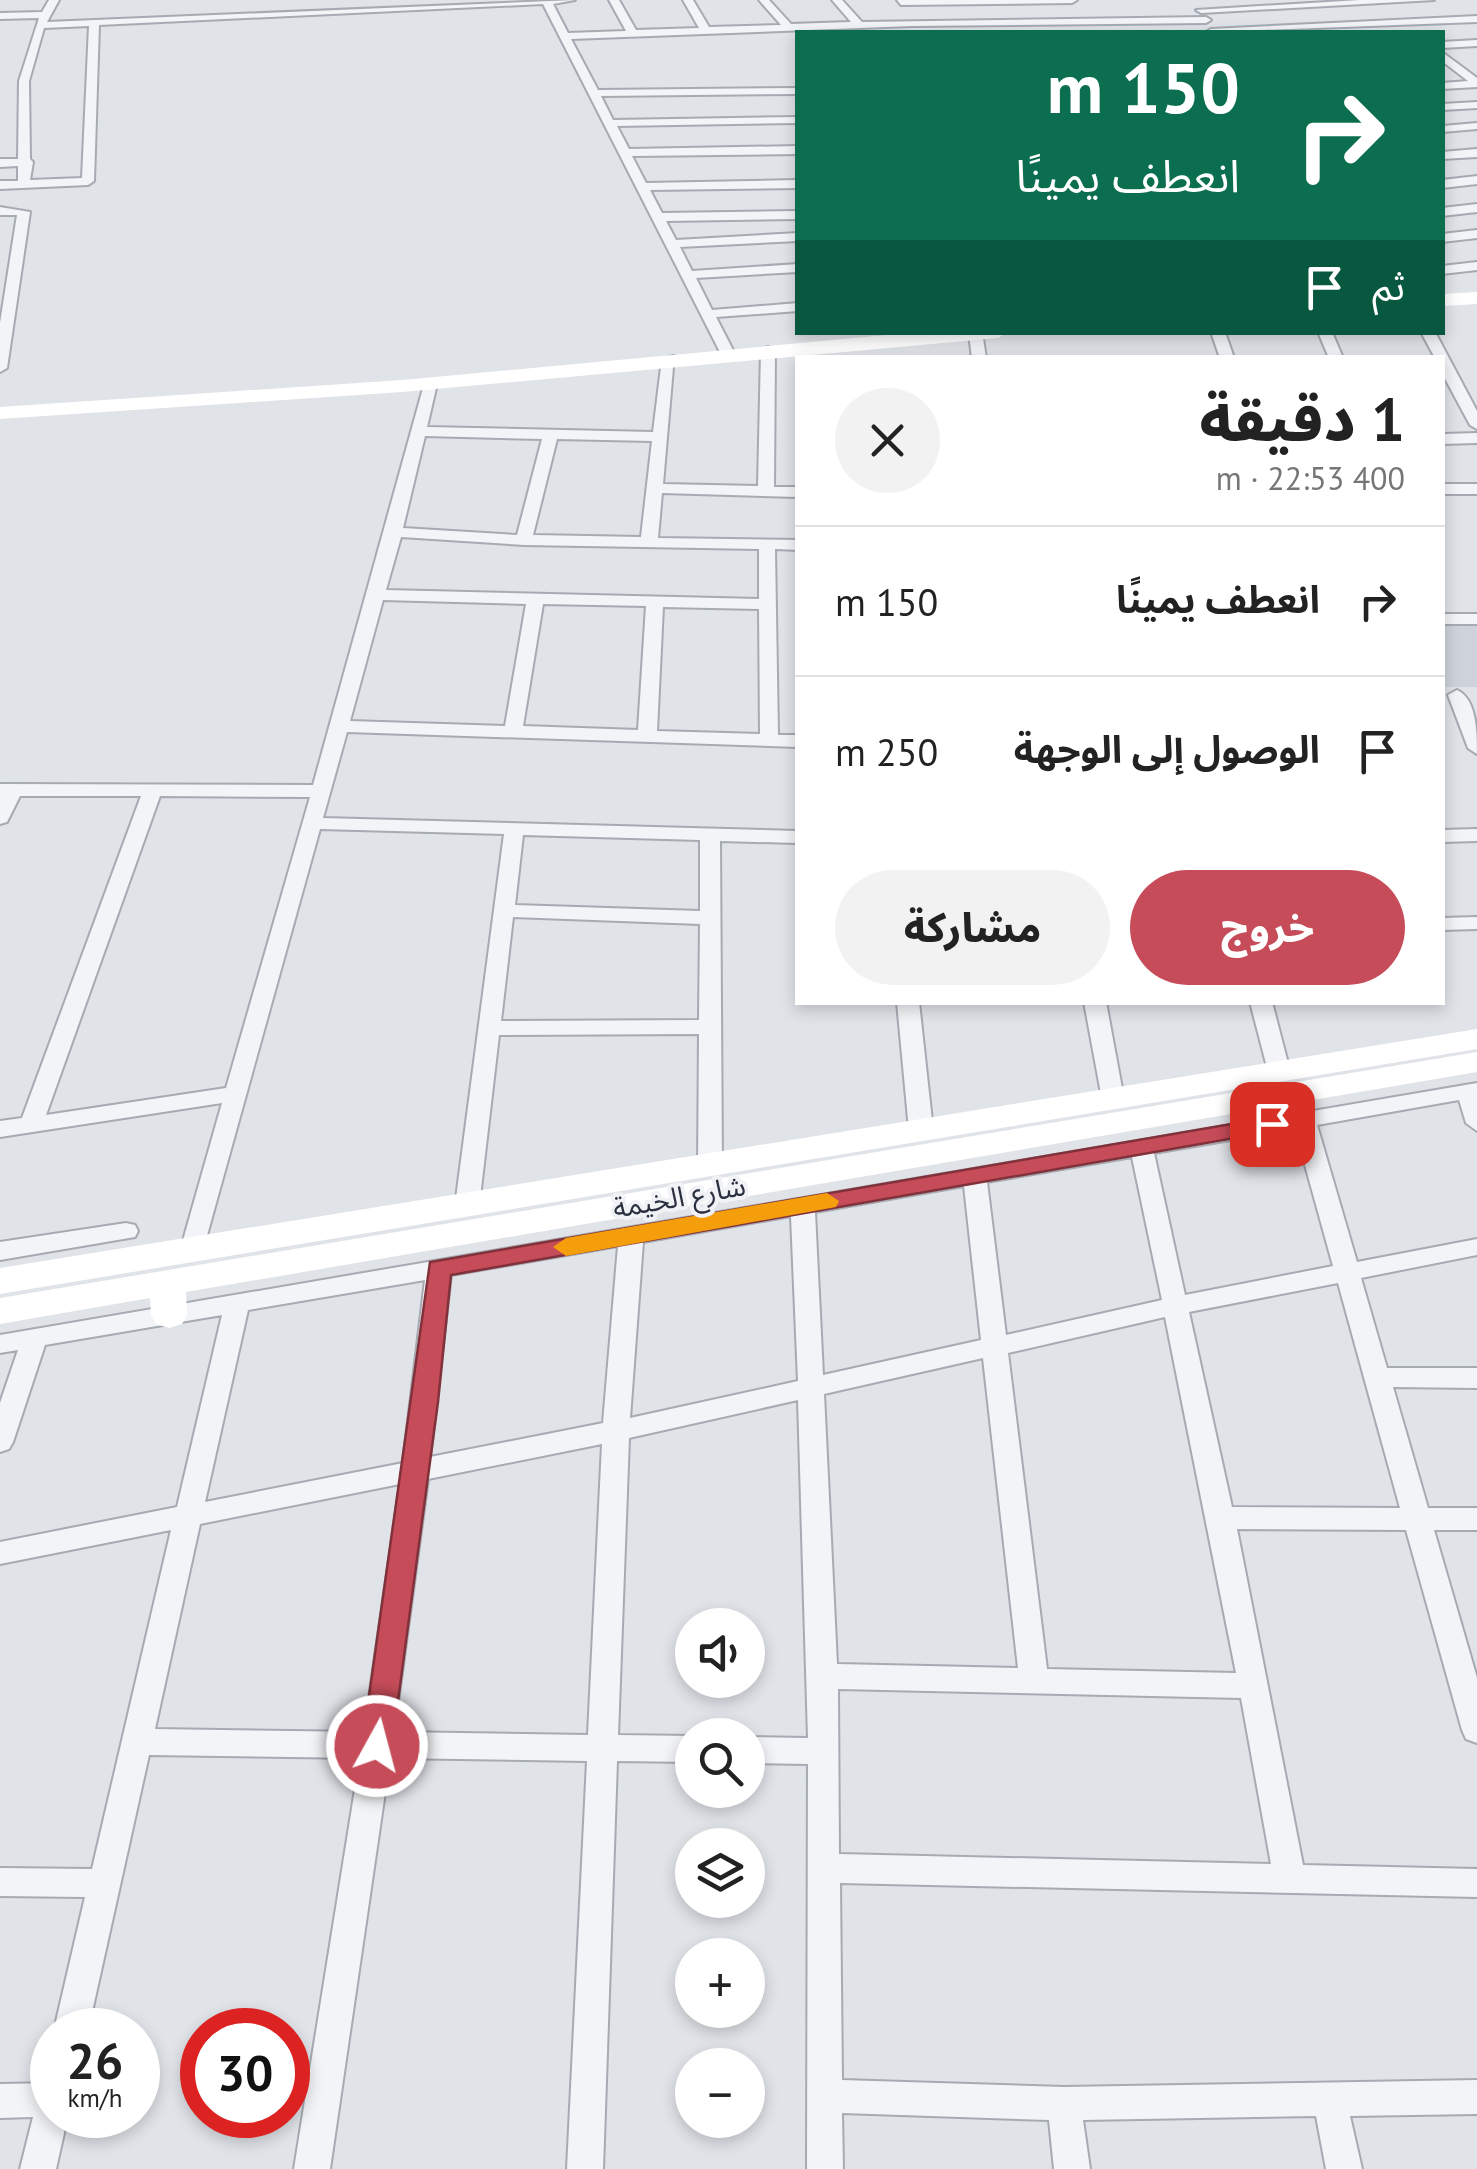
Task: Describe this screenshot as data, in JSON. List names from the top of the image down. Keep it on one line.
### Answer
{"streets":{"street":["شارع الخيمة"]},"page":{"turn":["150 m","انعطف يمينًا"],"then":"ثم","heading":["1 دقيقة","400 m · 22:53"],"list":[{"name":"انعطف يمينًا","value":"150 m"},{"name":"الوصول إلى الوجهة","value":"250 m"}],"buttons":["خروج","مشاركة"],"map_buttons":["+","−"],"speed":"26 km/h","limit":"30"}}
